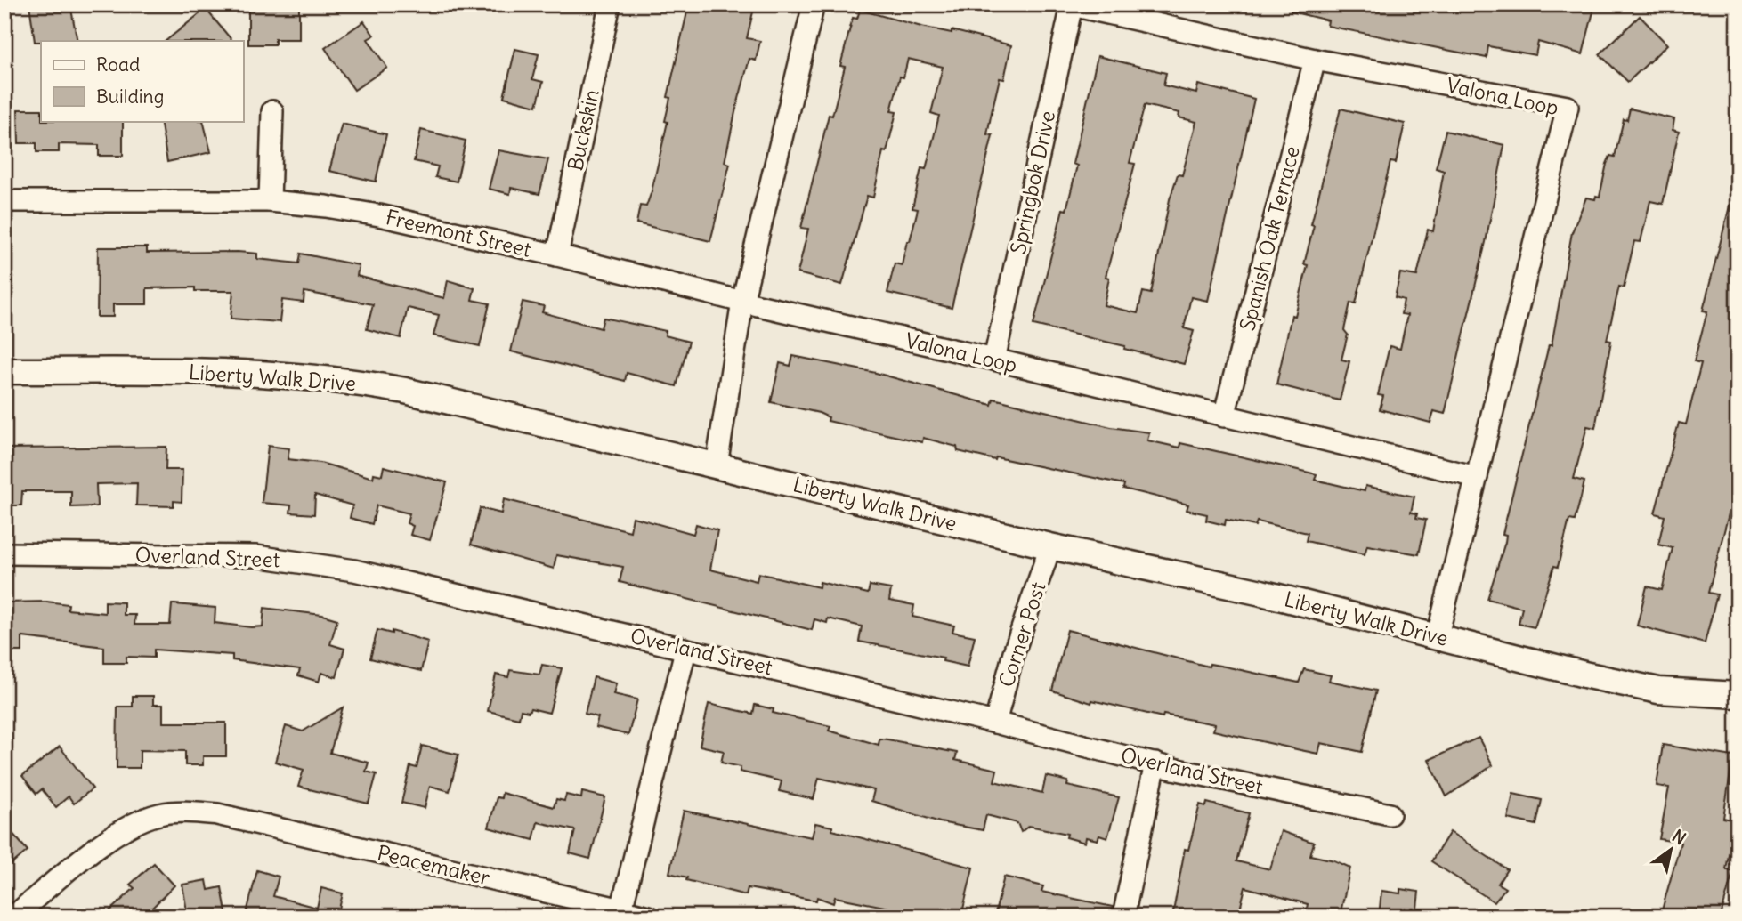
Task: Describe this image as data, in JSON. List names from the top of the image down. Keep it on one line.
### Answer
{"streets":{"street":["Valona Loop","Buckskin","Springbok Drive","Freemont Street","Spanish Oak Terrace","Liberty Walk Drive","Overland Street","Corner Post","Peacemaker"]},"crossings":[["Valona Loop","Springbok Drive"],["Valona Loop","Freemont Street"],["Valona Loop","Spanish Oak Terrace"],["Valona Loop","Liberty Walk Drive"],["Buckskin","Freemont Street"],["Liberty Walk Drive","Corner Post"],["Overland Street","Corner Post"]],"legend":["Road","Building"],"north":"top right"}
